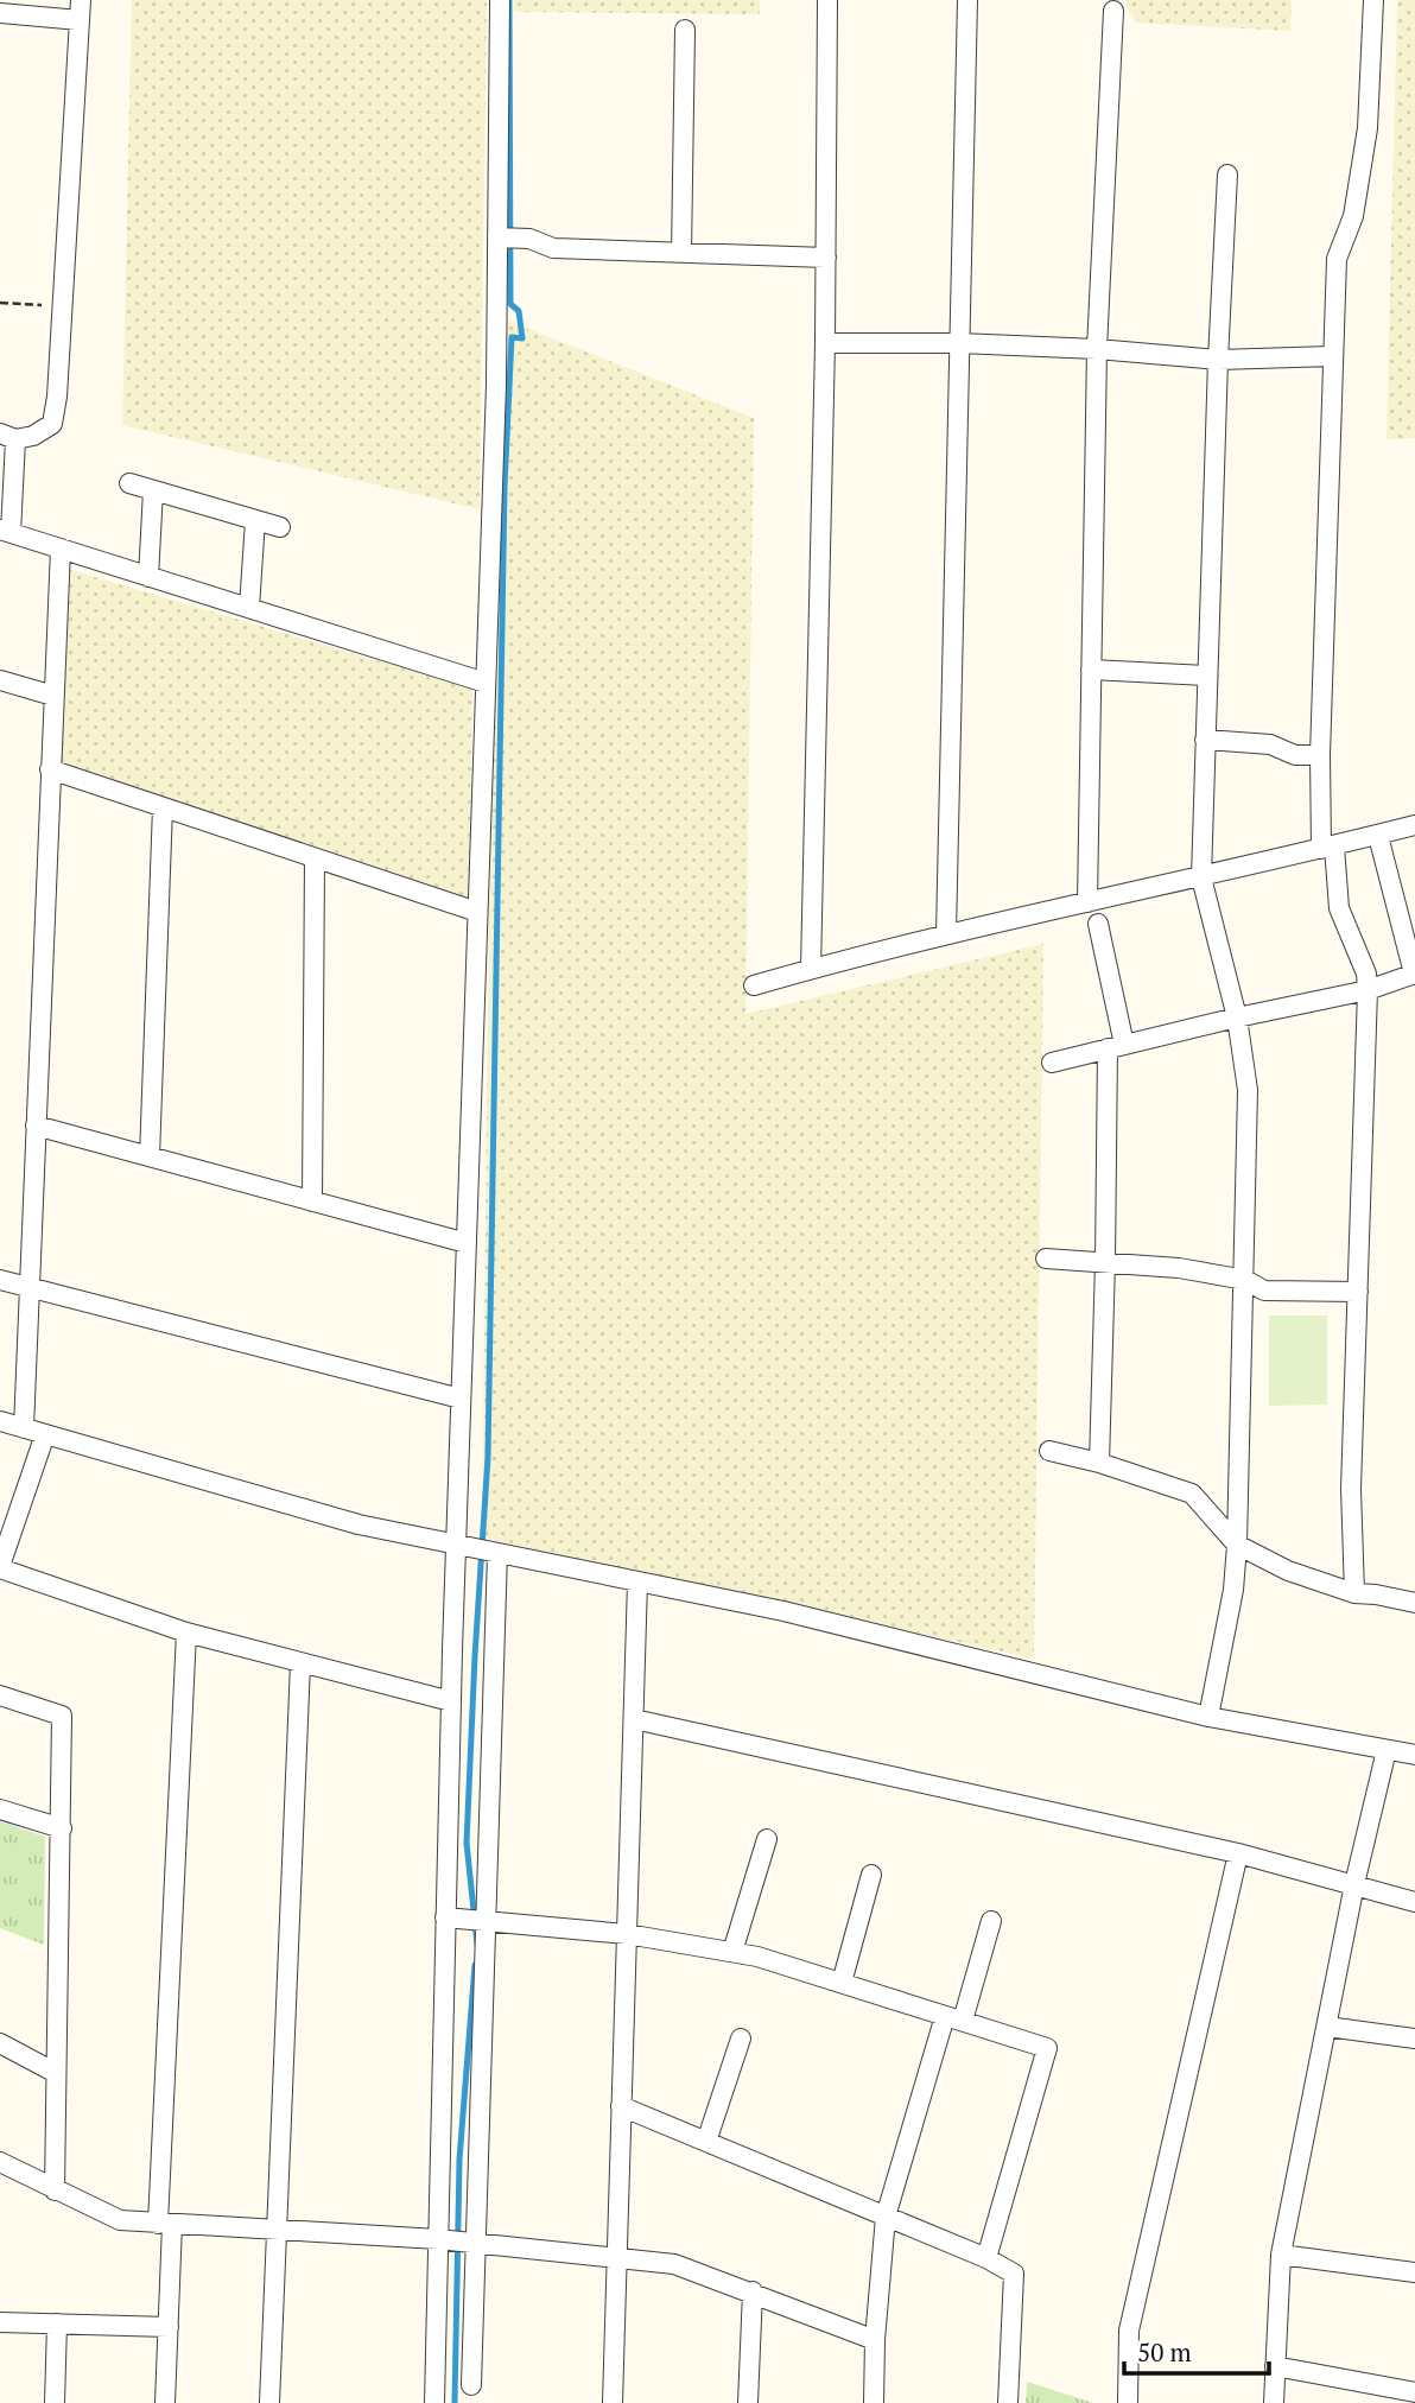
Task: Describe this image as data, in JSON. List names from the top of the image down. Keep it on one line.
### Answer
{"scale_bar":"50 m"}
